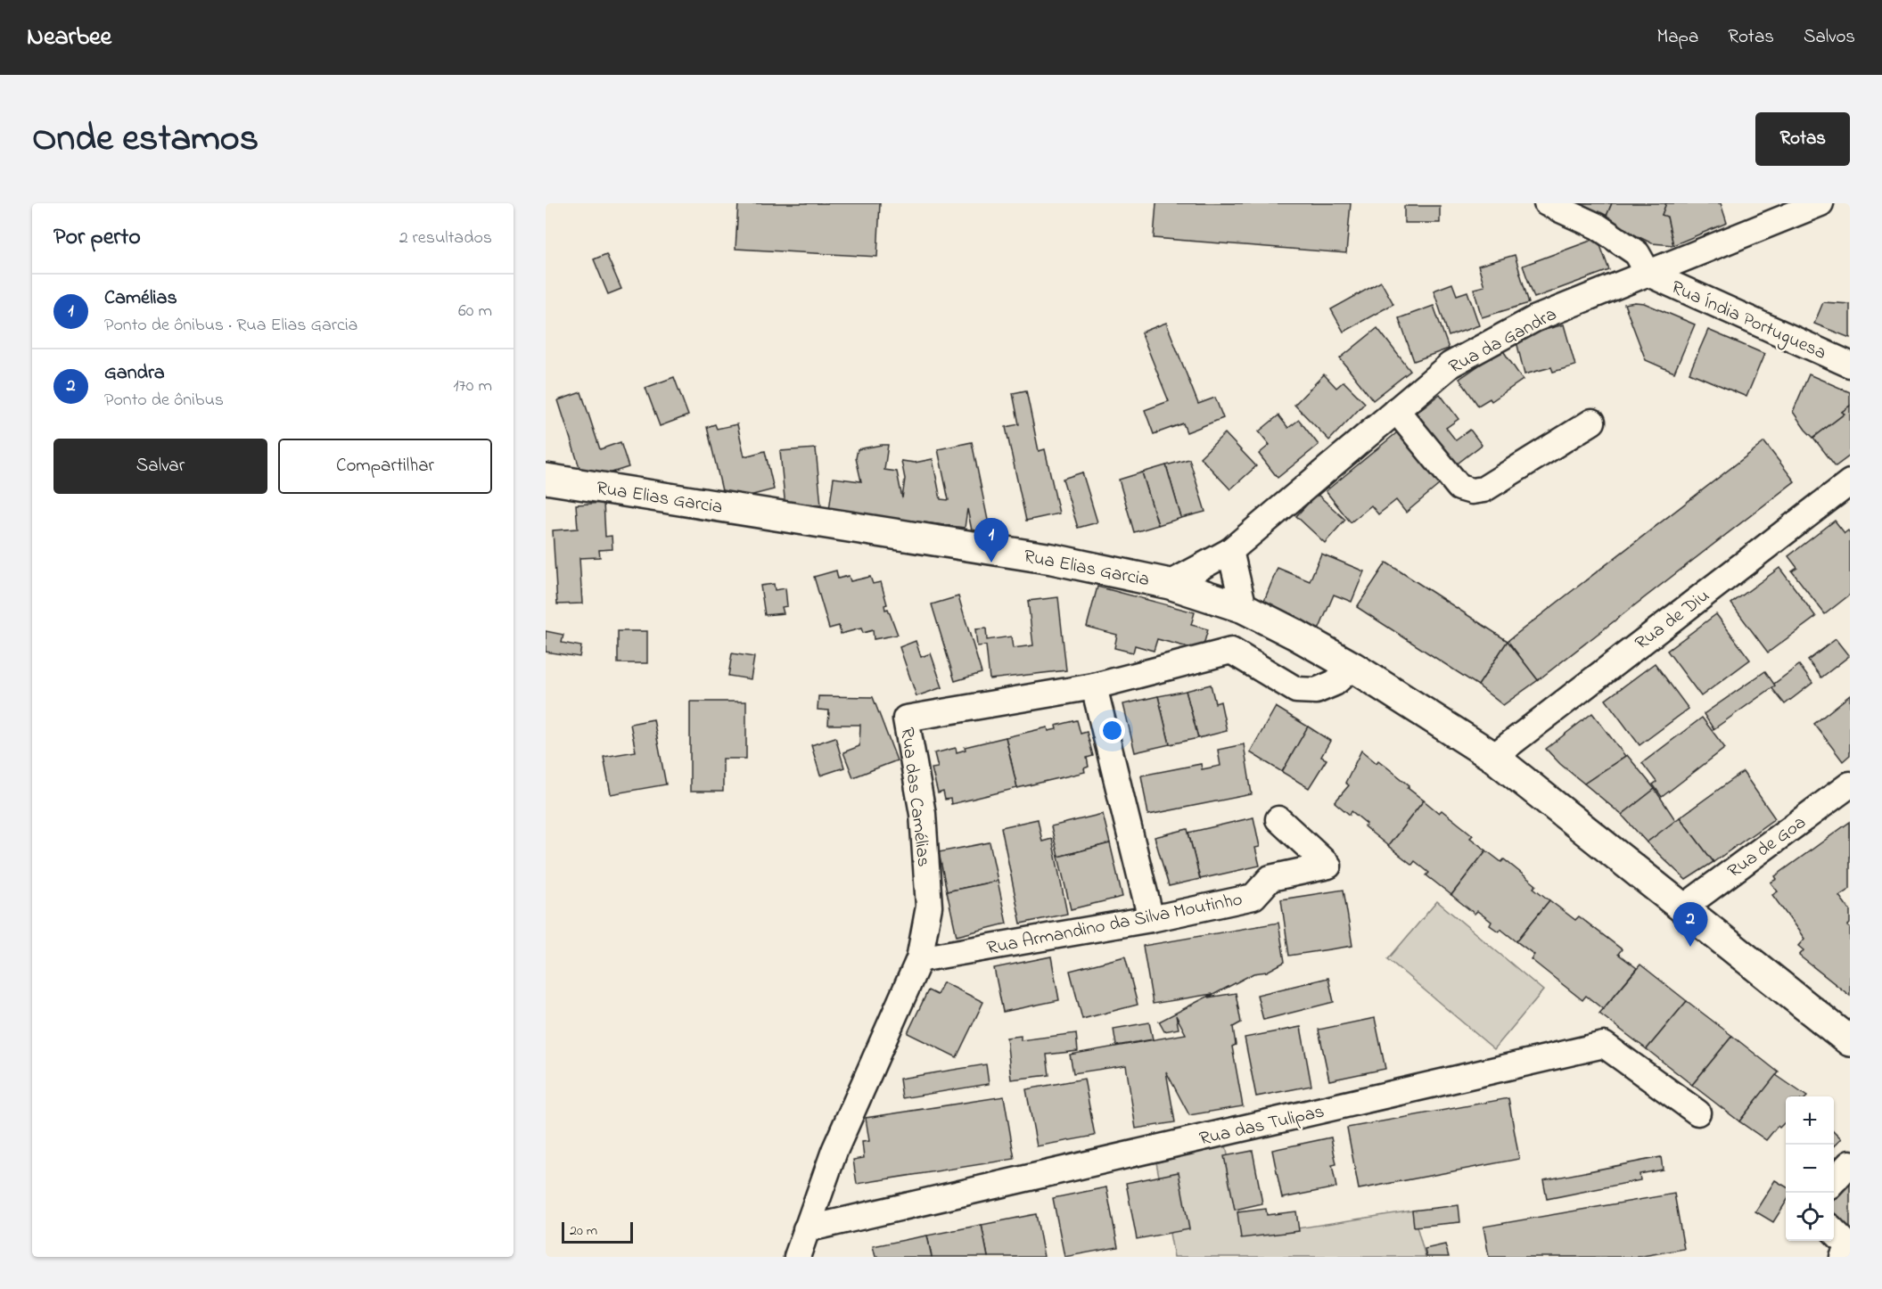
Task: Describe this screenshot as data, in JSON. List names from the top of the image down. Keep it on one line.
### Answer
{"streets":{"main road":["Rua Elias Garcia"],"street":["Rua Índia Portuguesa","Rua da Gandra","Rua de Diu","Rua das Camélias","Rua de Goa","Rua Armandino da Silva Moutinho","Rua das Tulipas"]},"crossings":[["Rua Índia Portuguesa","Rua da Gandra"],["Rua da Gandra","Rua Elias Garcia"],["Rua Elias Garcia","Rua de Diu"],["Rua Elias Garcia","Rua das Camélias"],["Rua Elias Garcia","Rua de Goa"],["Rua das Camélias","Rua Armandino da Silva Moutinho"],["Rua das Camélias","Rua das Tulipas"]],"scale_bar":"20 m","page":{"header":"Nearbee","nav":["Mapa","Rotas","Salvos"],"title":"Onde estamos","buttons":["Rotas",["Salvar","Compartilhar"]],"heading":["Por perto","2 resultados"],"list":[{"mark":"1","name":"Camélias","note":"Ponto de ônibus · Rua Elias Garcia","value":"60 m"},{"mark":"2","name":"Gandra","note":"Ponto de ônibus","value":"170 m"}],"pins":["1","2"],"map_buttons":["+","−"],"scale":"20 m"}}
